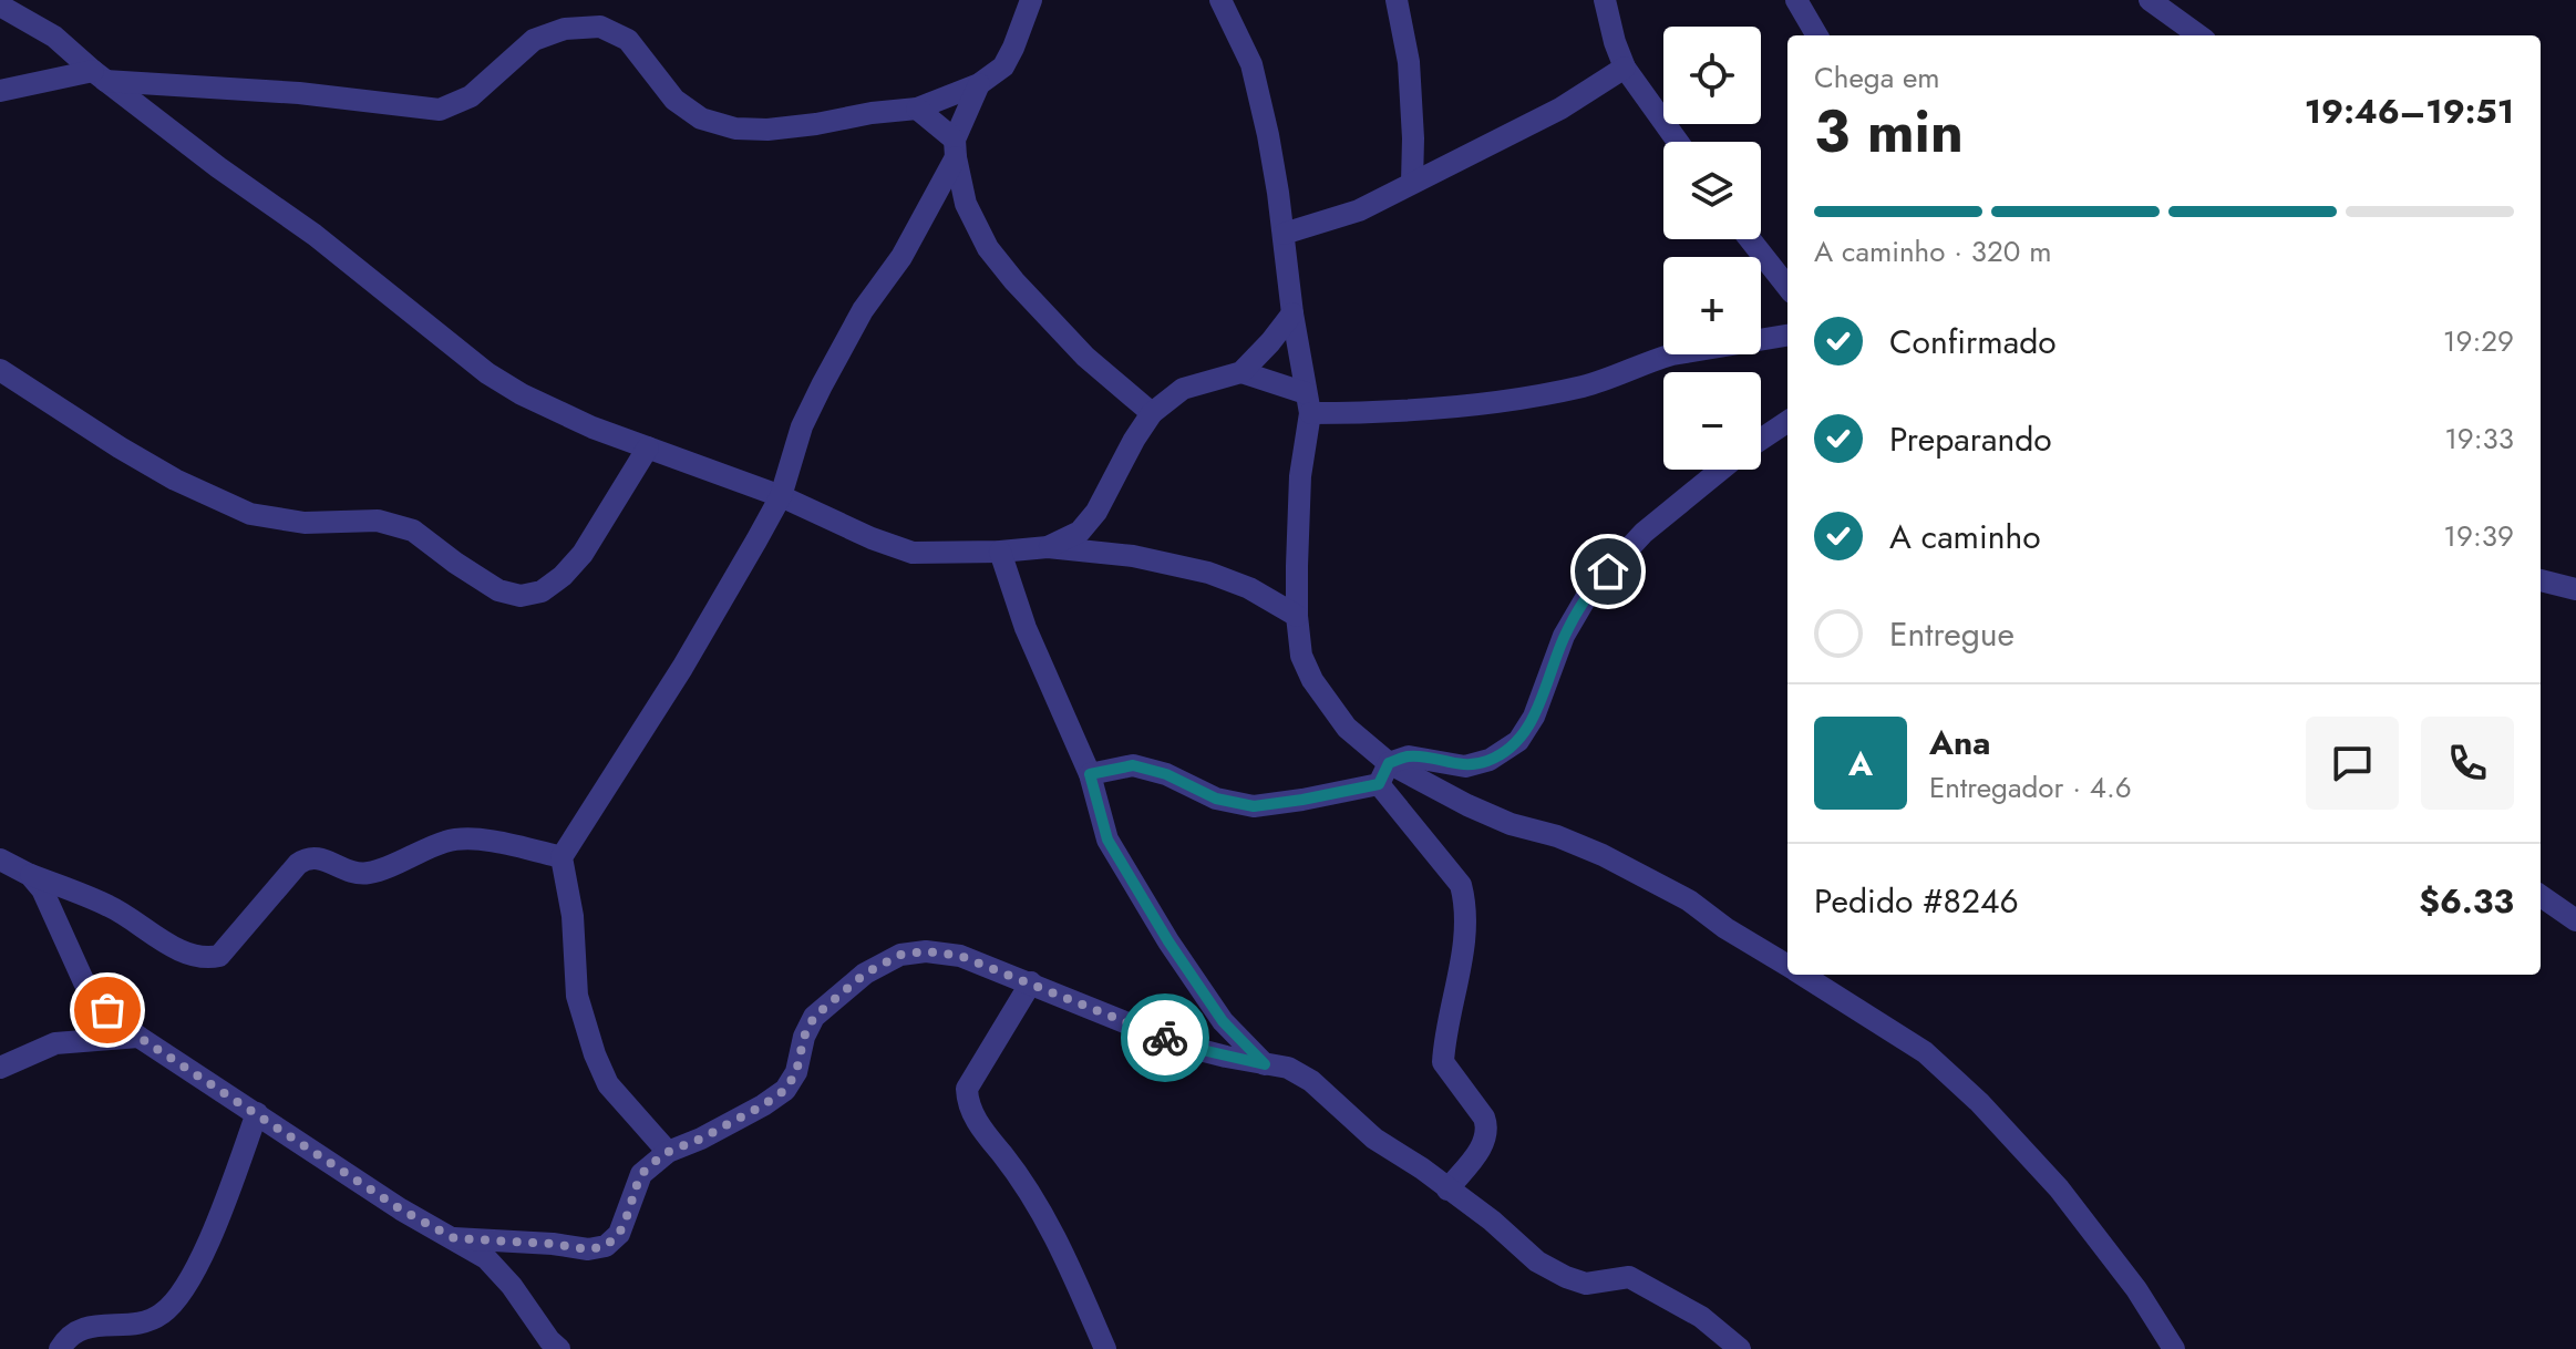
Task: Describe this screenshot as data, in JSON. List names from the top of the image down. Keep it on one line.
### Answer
{"page":{"map_buttons":["+","−"],"heading":["3 min","Chega em","19:46–19:51"],"panel":["Ana","Entregador · 4.6","Pedido #8246","$6.33"],"bar":"A caminho · 320 m","list":[["Confirmado","19:29"],["Preparando","19:33"],["A caminho","19:39"],"Entregue"],"round":"A"}}
